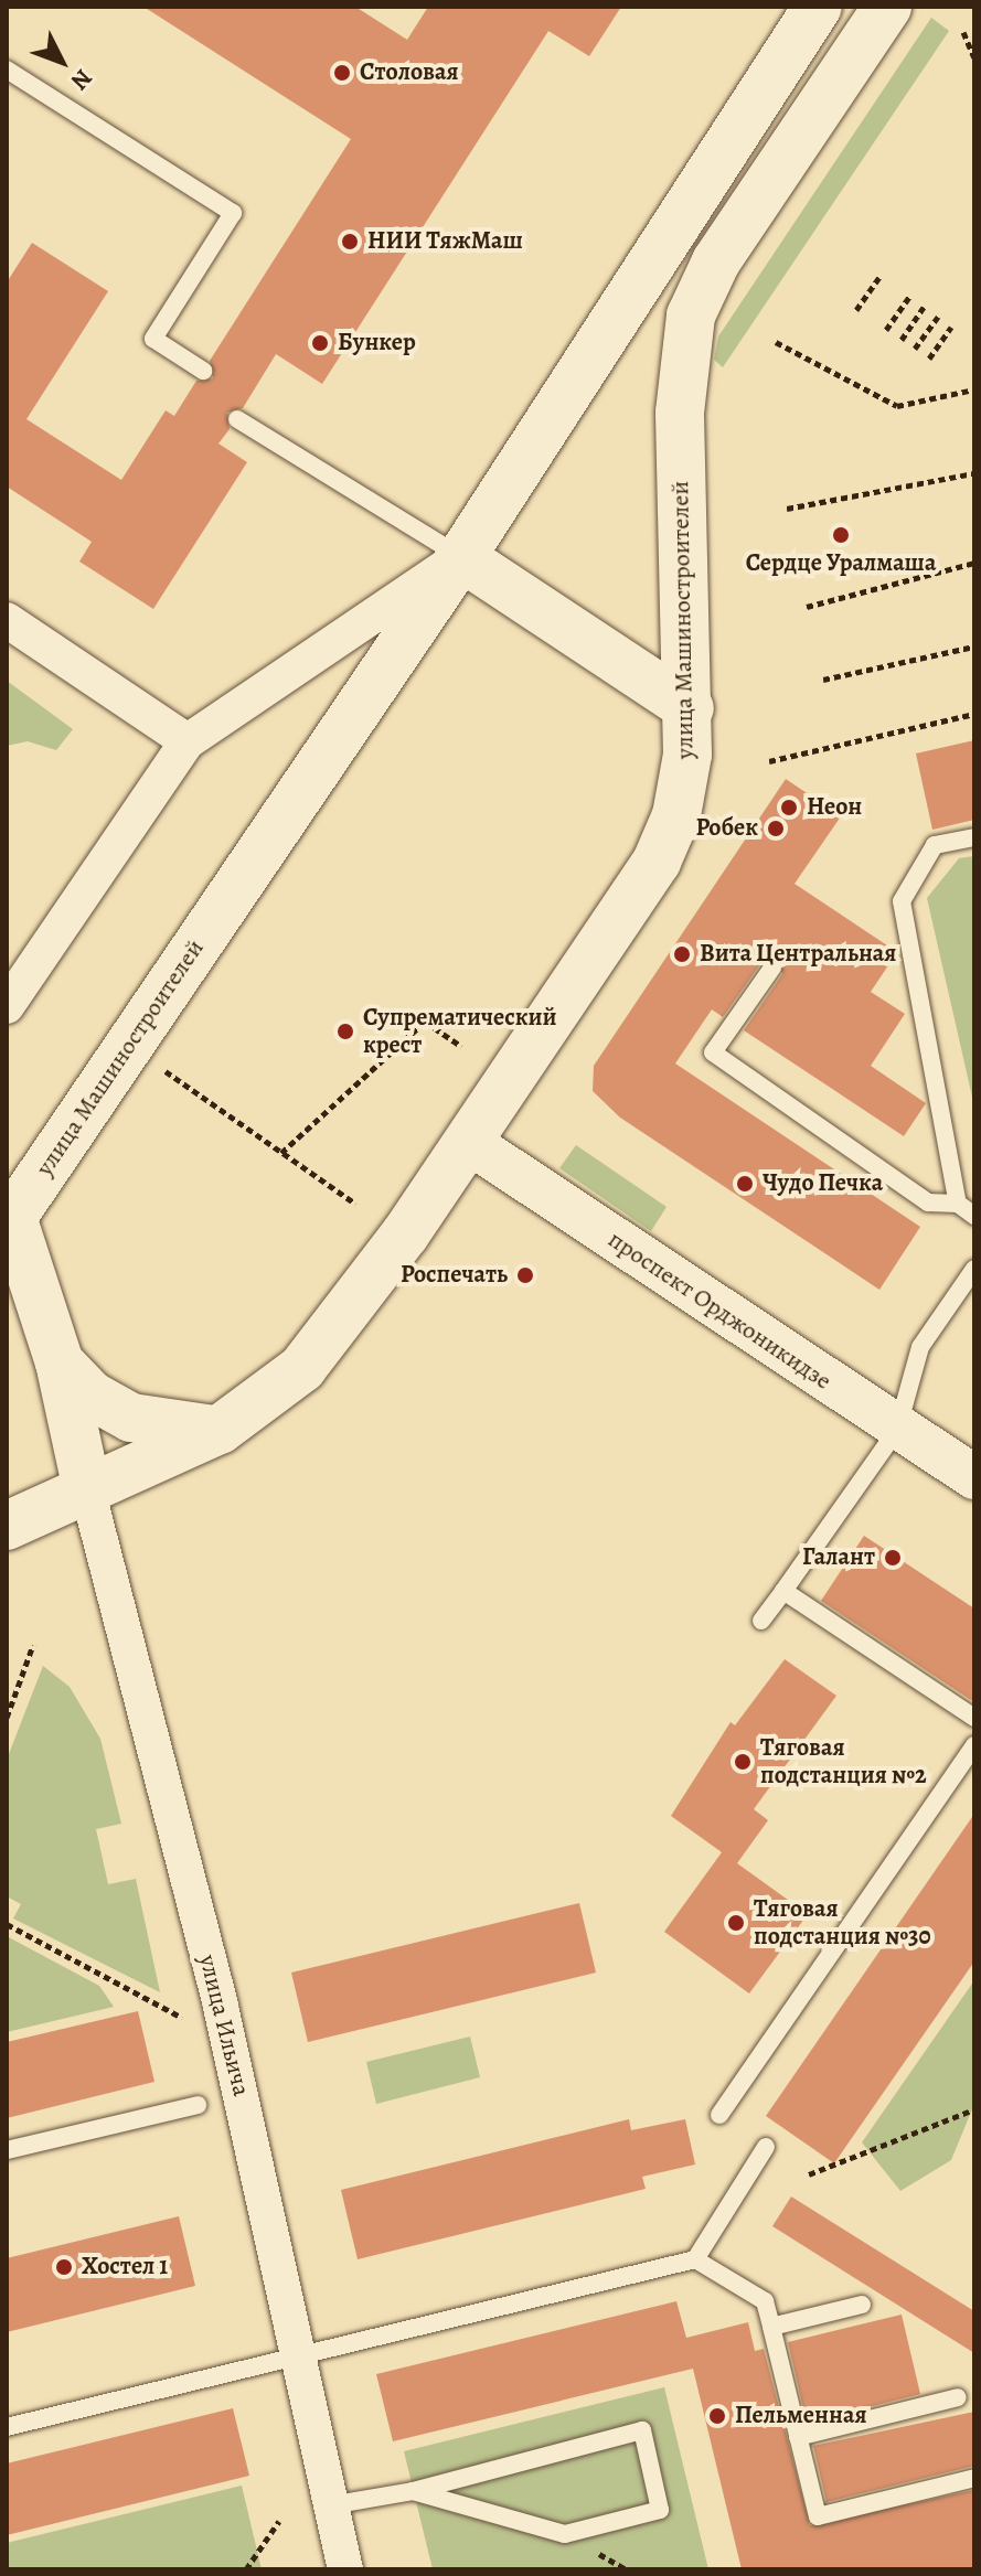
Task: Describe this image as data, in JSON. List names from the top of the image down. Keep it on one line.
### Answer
{"streets":{"main road":["улица Машиностроителей"],"street":["проспект Орджоникидзе","улица Ильича"]},"crossings":[["улица Машиностроителей","проспект Орджоникидзе"],["улица Машиностроителей","улица Ильича"]],"places":["Столовая","НИИ ТяжМаш","Бункер","Сердце Уралмаша","Неон","Робек","Вита Центральная","Супрематический крест","Чудо Печка","Роспечать","Галант","Тяговая подстанция №2","Тяговая подстанция №30","Хостел 1","Пельменная"],"north":"bottom right"}
